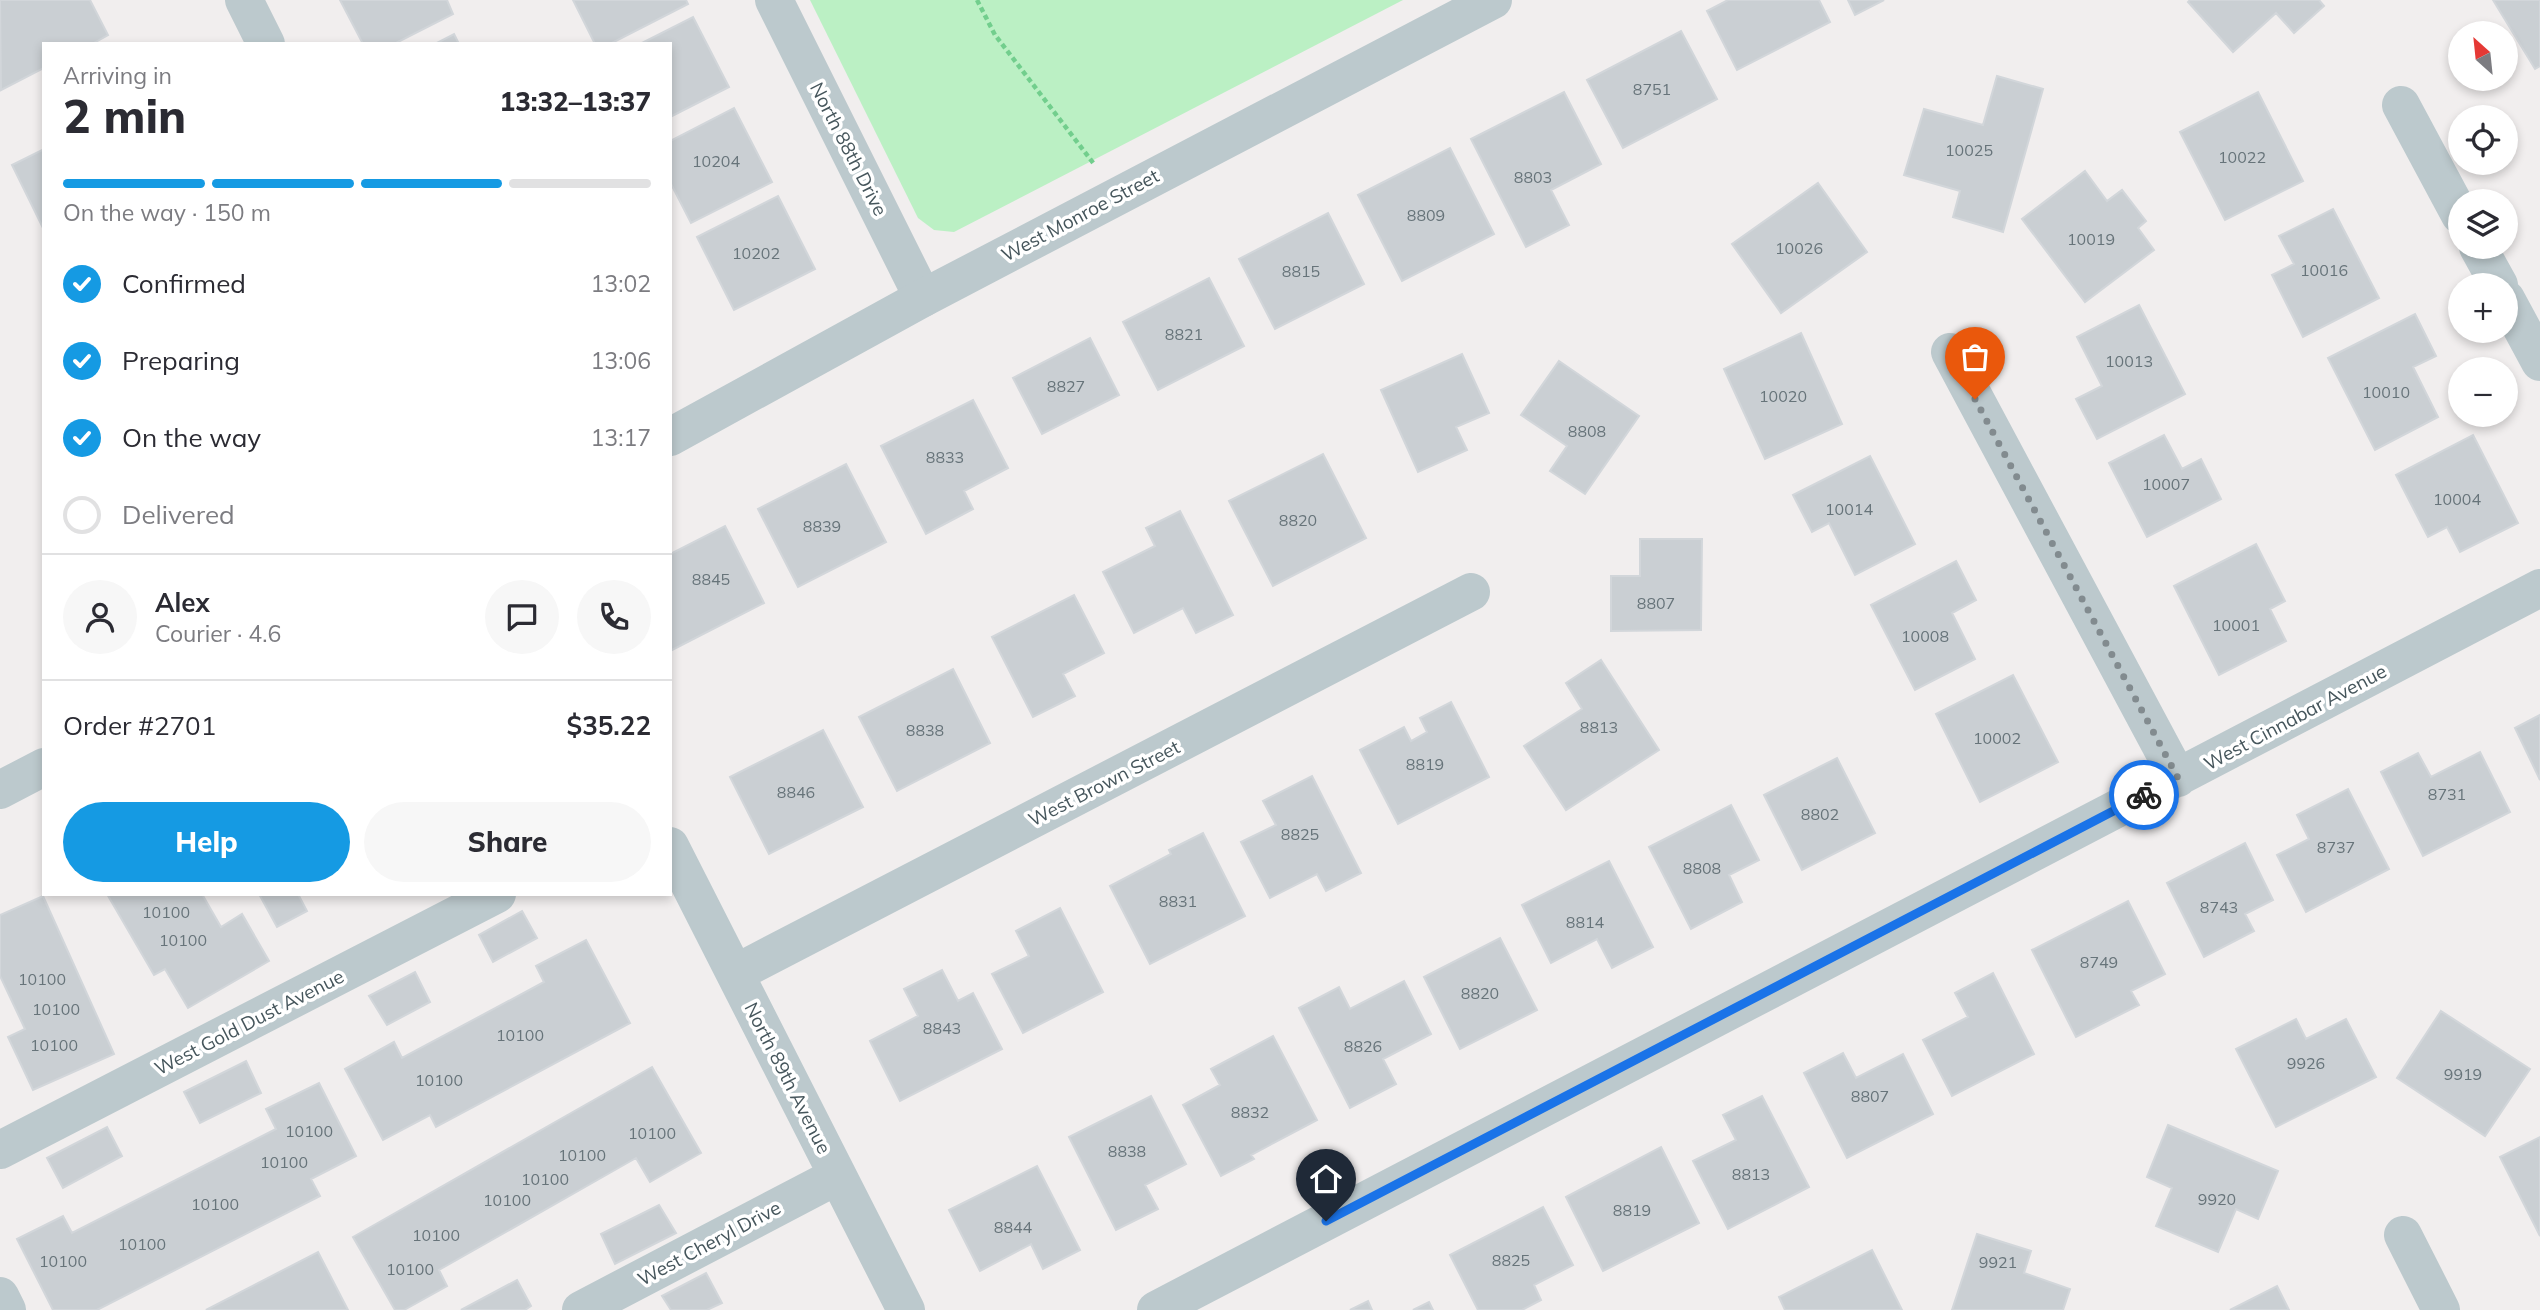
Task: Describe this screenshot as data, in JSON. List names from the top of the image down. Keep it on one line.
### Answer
{"streets":{"street":["North 88th Drive","West Monroe Street","West Cinnabar Avenue","West Brown Street","West Gold Dust Avenue","North 89th Avenue","West Cheryl Drive"]},"crossings":[["North 88th Drive","West Monroe Street"],["West Brown Street","North 89th Avenue"],["North 89th Avenue","West Cheryl Drive"]],"house_numbers":["8751","10025","10022","10204","8803","8809","10019","10026","10202","10016","8815","8821","10013","8827","10010","10020","8808","8833","10007","10004","10014","8820","8839","8845","8807","10001","10008","8813","8838","10002","8819","8846","8731","8802","8825","8737","8808","8831","8743","10100","8814","10100","8749","10100","8820","10100","8843","10100","10100","8826","9926","9919","10100","8807","8832","10100","10100","8838","10100","10100","8813","10100","9920","10100","10100","8819","8844","10100","10100","8825","10100","9921","10100"],"north":"top left","page":{"map_buttons":["+","−"],"heading":["2 min","Arriving in","13:32–13:37"],"panel":["Alex","Courier · 4.6","Order #2701","$35.22"],"bar":"On the way · 150 m","list":[["Confirmed","13:02"],["Preparing","13:06"],["On the way","13:17"],"Delivered"],"buttons":["Help","Share"]}}
